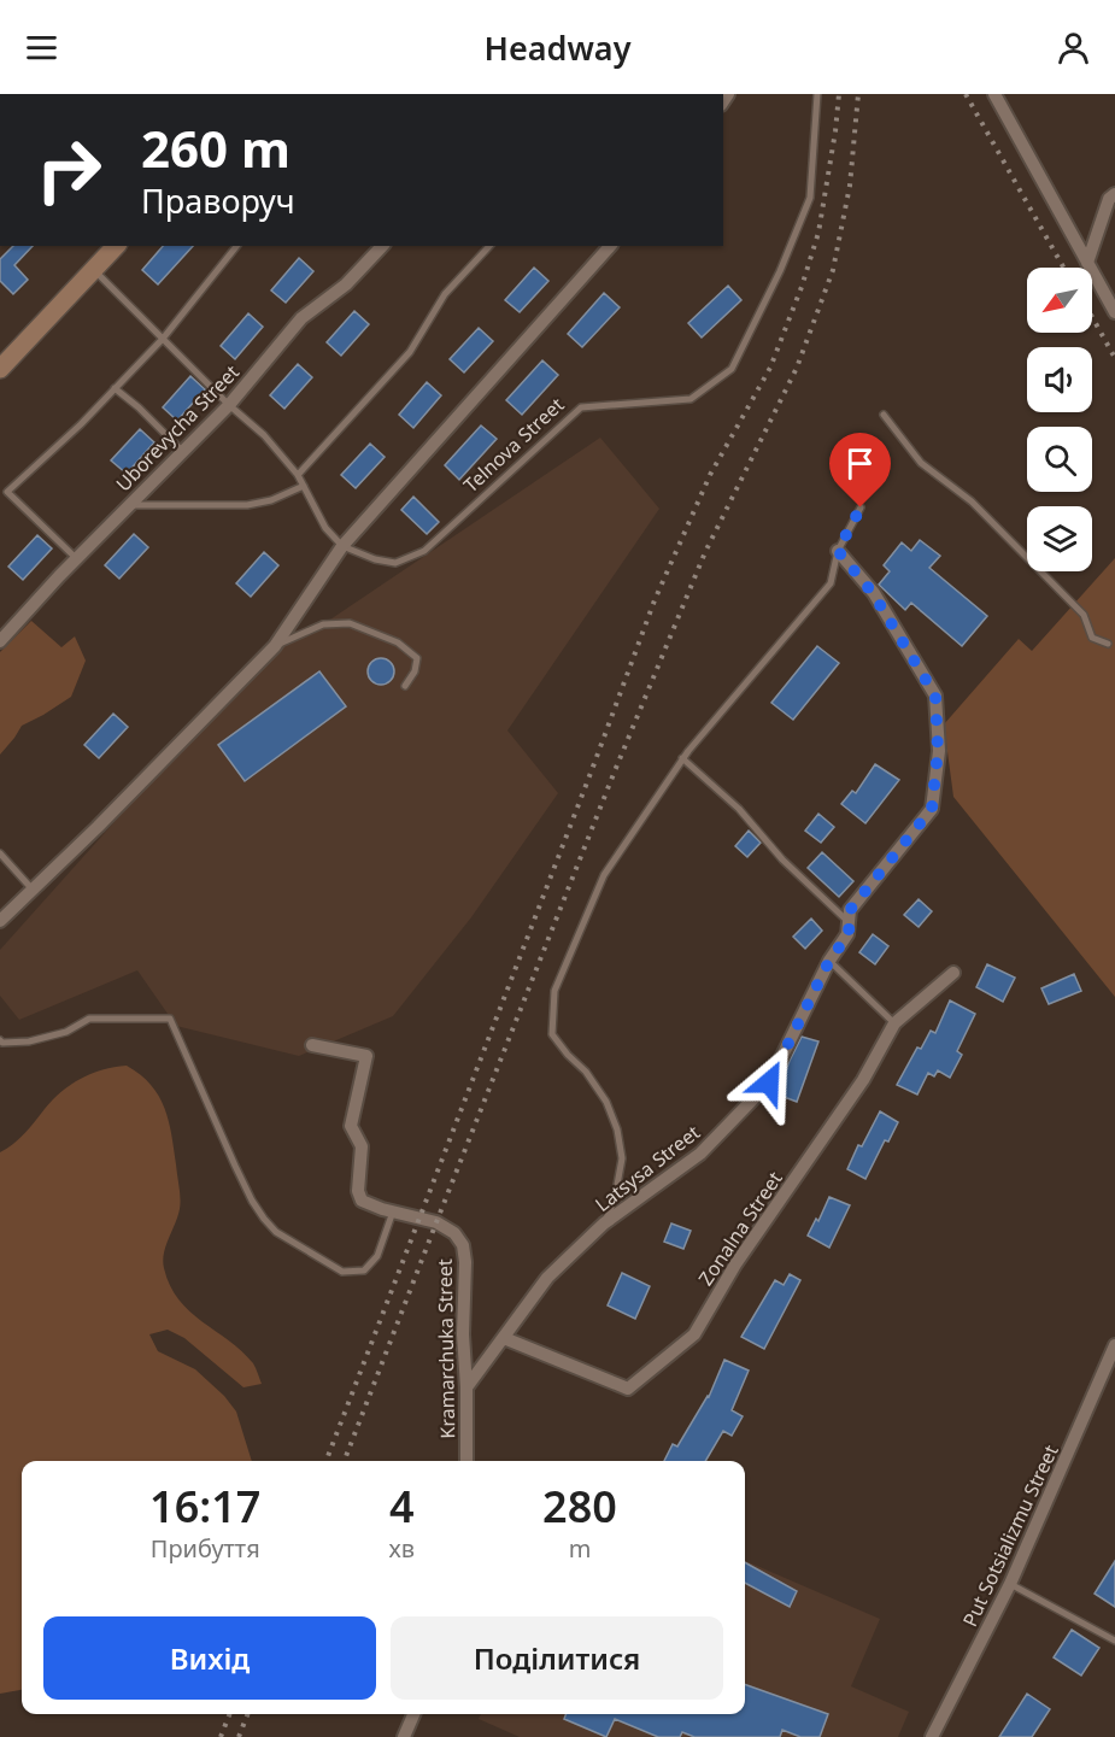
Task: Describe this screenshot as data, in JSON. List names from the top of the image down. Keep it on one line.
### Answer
{"streets":{"street":["Uborevycha Street","Latsysa Street","Zonalna Street","Kramarchuka Street","Put Sotsializmu Street"],"lane":["Telnova Street"]},"crossings":[["Latsysa Street","Zonalna Street"],["Latsysa Street","Kramarchuka Street"]],"north":"bottom left","page":{"header":"Headway","turn":["260 m","Праворуч"],"eta":["16:17","Прибуття","4","хв","280","m"],"buttons":["Вихід","Поділитися"]}}
